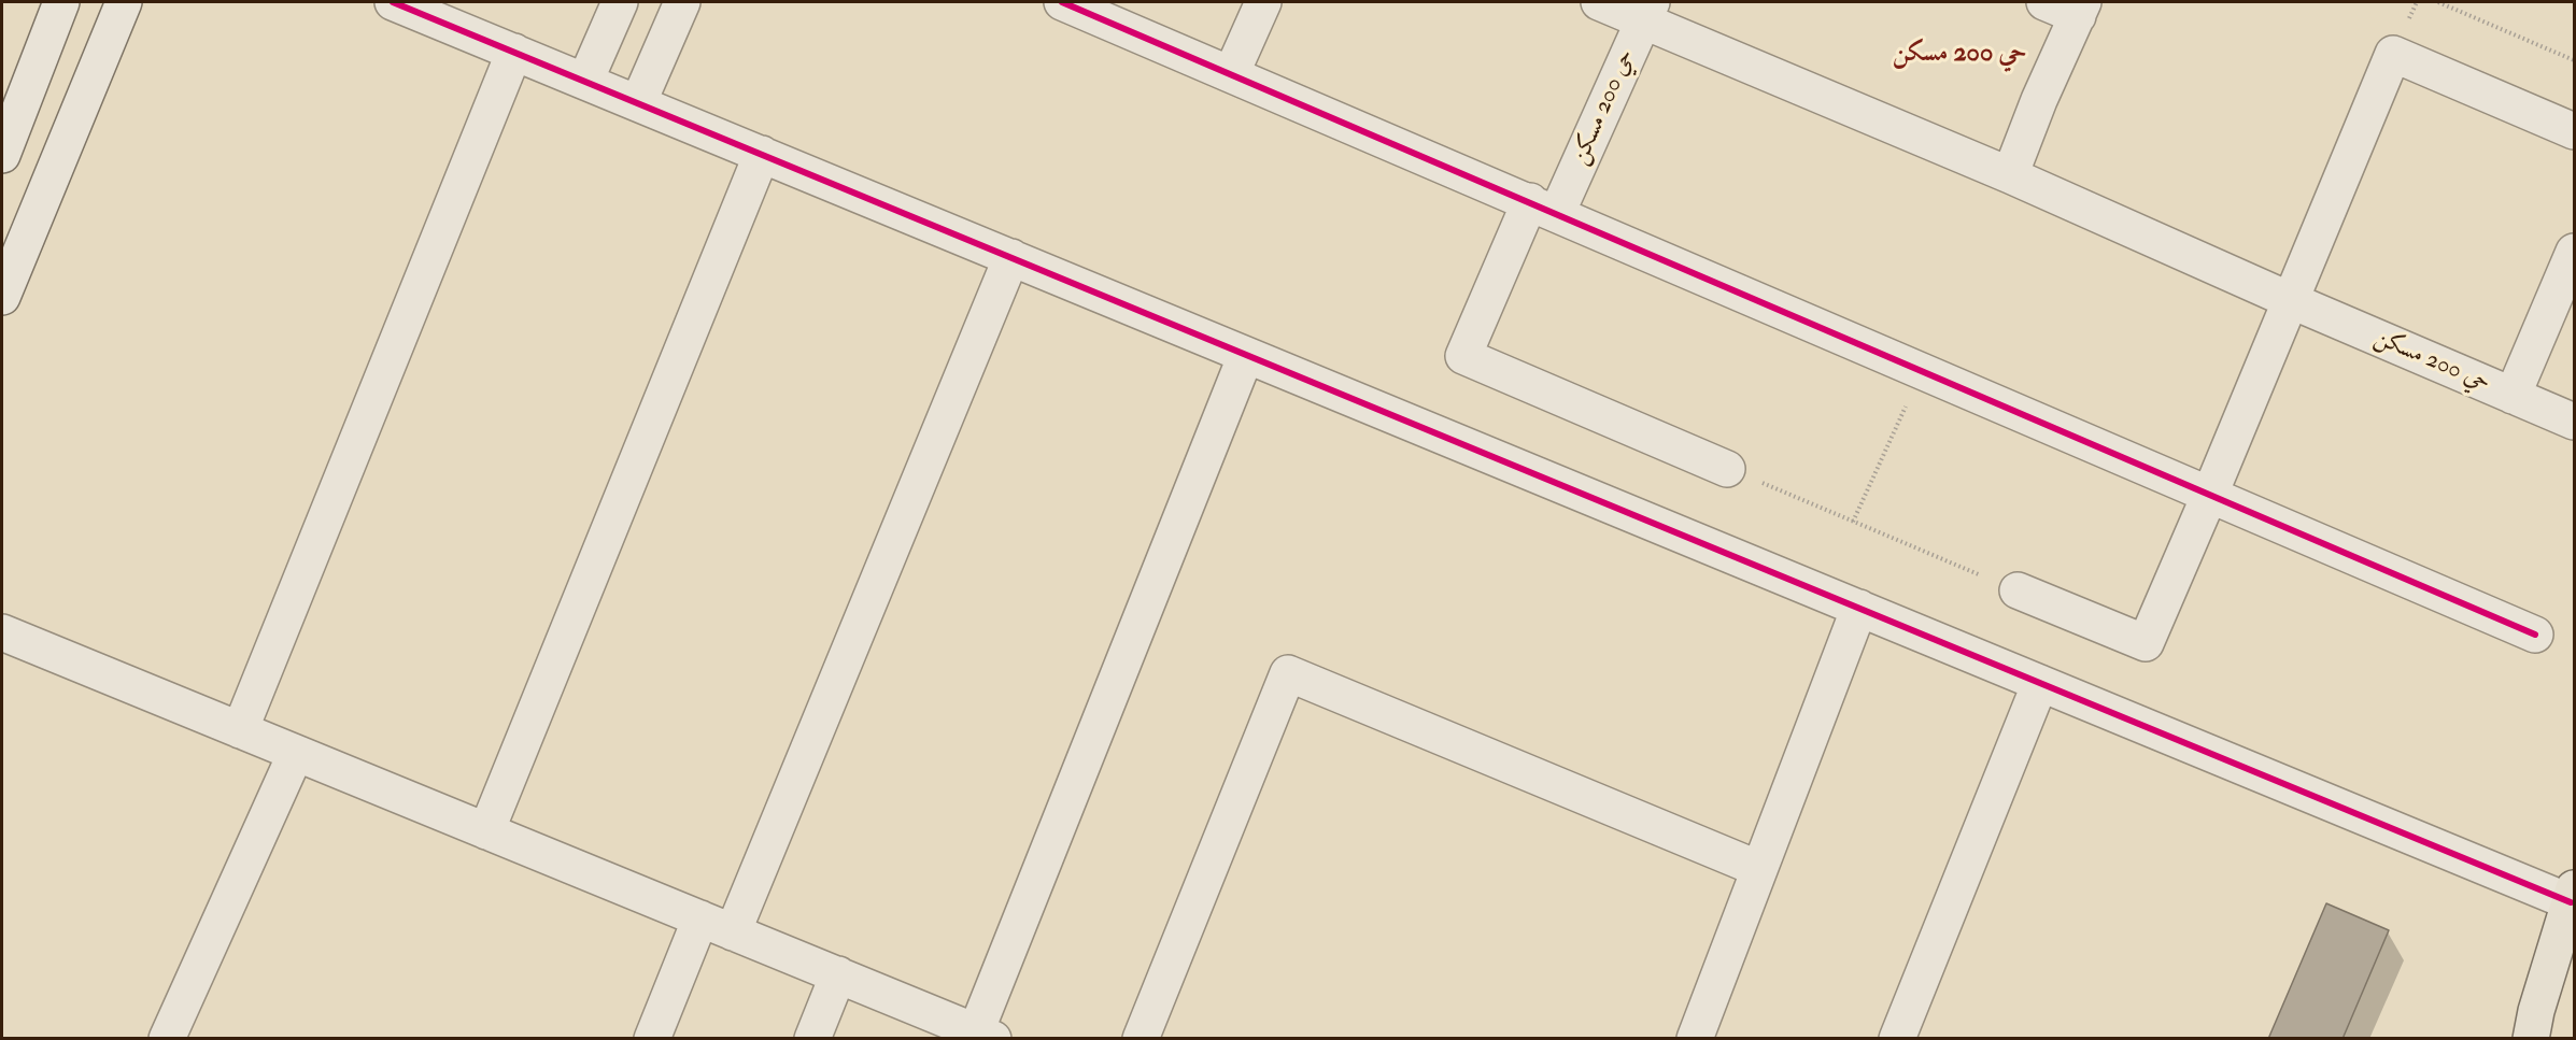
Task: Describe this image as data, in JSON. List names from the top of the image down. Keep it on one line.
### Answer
{"streets":{"street":["حي 200 مسكن"]},"districts":["حي 200 مسكن"]}
